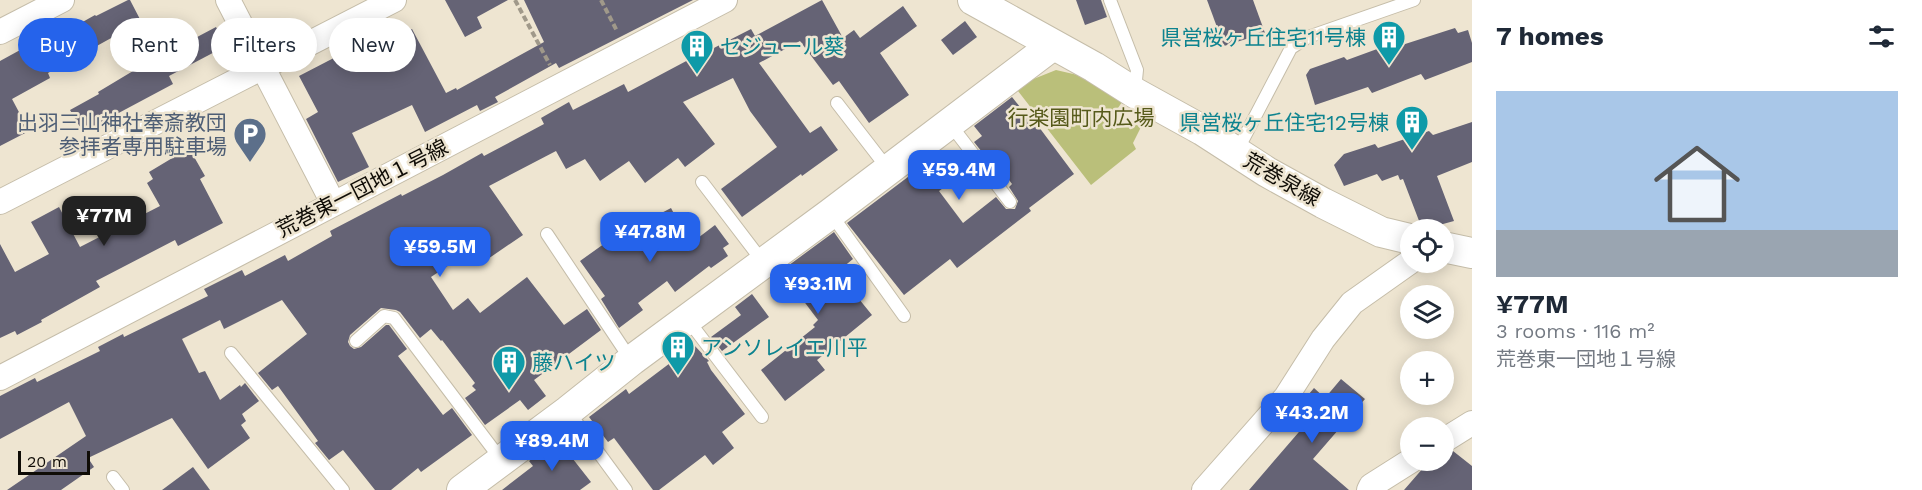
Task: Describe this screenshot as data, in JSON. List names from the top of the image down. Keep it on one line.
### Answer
{"streets":{"street":["荒巻泉線","荒巻東一団地１号線"]},"parks":["行楽園町内広場"],"places":{"building":["県営桜ヶ丘住宅11号棟","セジュール葵","県営桜ヶ丘住宅12号棟","アンソレイエ川平","藤ハイツ"],"parking":["出羽三山神社奉斎教団 参拝者専用駐車場"]},"scale_bar":"20 m","page":{"heading":"7 homes","chip":["Buy","Rent","Filters","New"],"list":[{"name":"¥77M","note":"3 rooms · 116 m² · 荒巻東一団地１号線"}],"price":["¥59.4M","¥77M","¥47.8M","¥59.5M","¥93.1M","¥43.2M","¥89.4M"],"map_buttons":["+","−"],"scale":"20 m"}}
